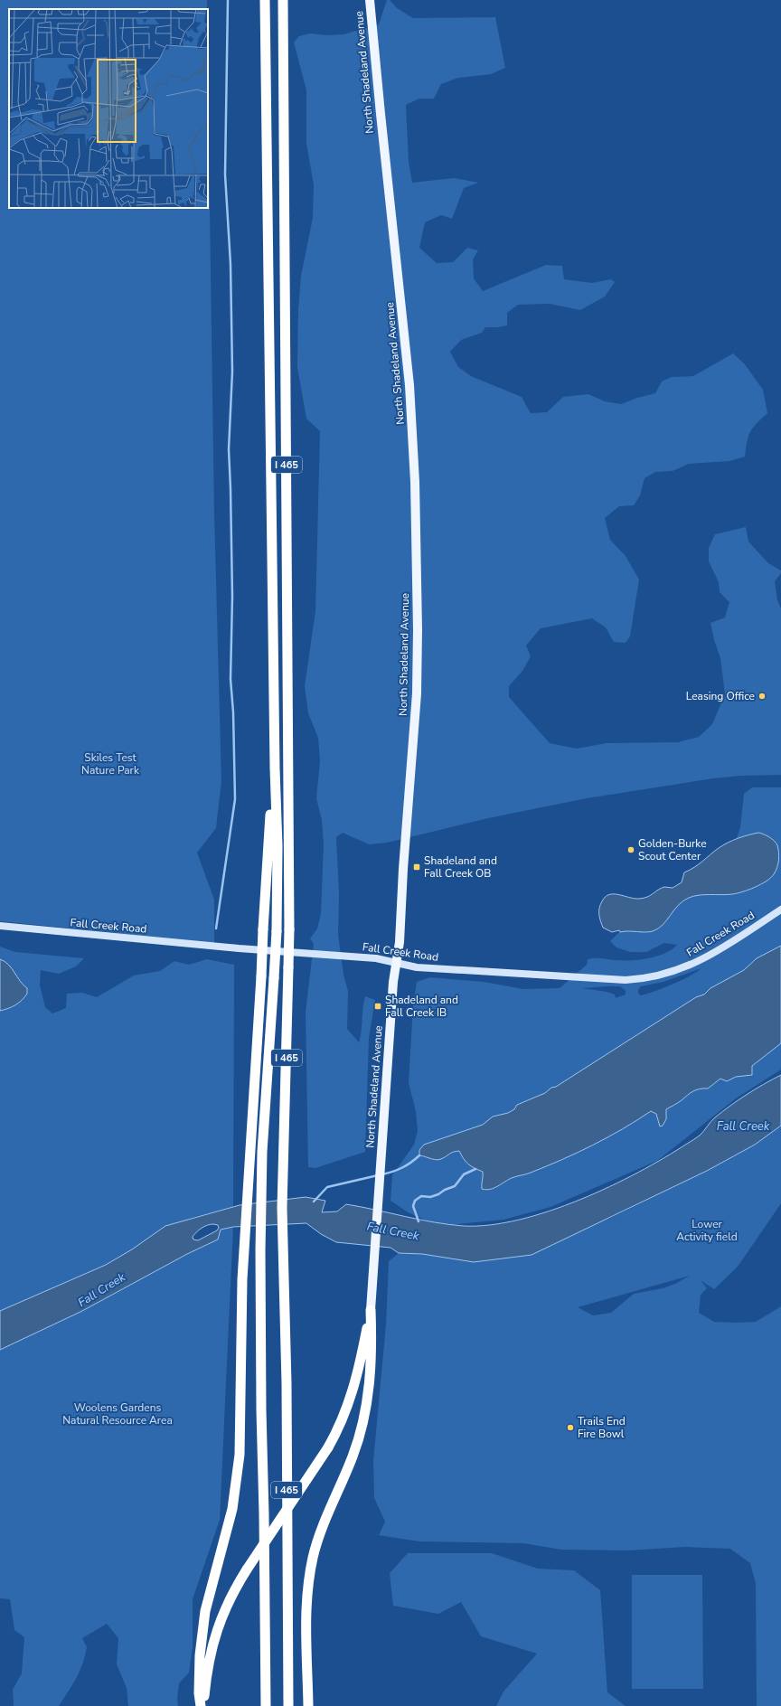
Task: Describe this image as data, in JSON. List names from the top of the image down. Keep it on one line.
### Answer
{"streets":{"highway":["I 465"],"main road":["North Shadeland Avenue","Fall Creek Road"]},"crossings":[["North Shadeland Avenue","Fall Creek Road"]],"water":["Fall Creek"],"parks":["Skiles Test Nature Park","Lower Activity field","Woolens Gardens Natural Resource Area"],"places":{"other":["Leasing Office","Golden-Burke Scout Center","Trails End Fire Bowl"],"transit":["Shadeland and Fall Creek OB","Shadeland and Fall Creek IB"]}}
